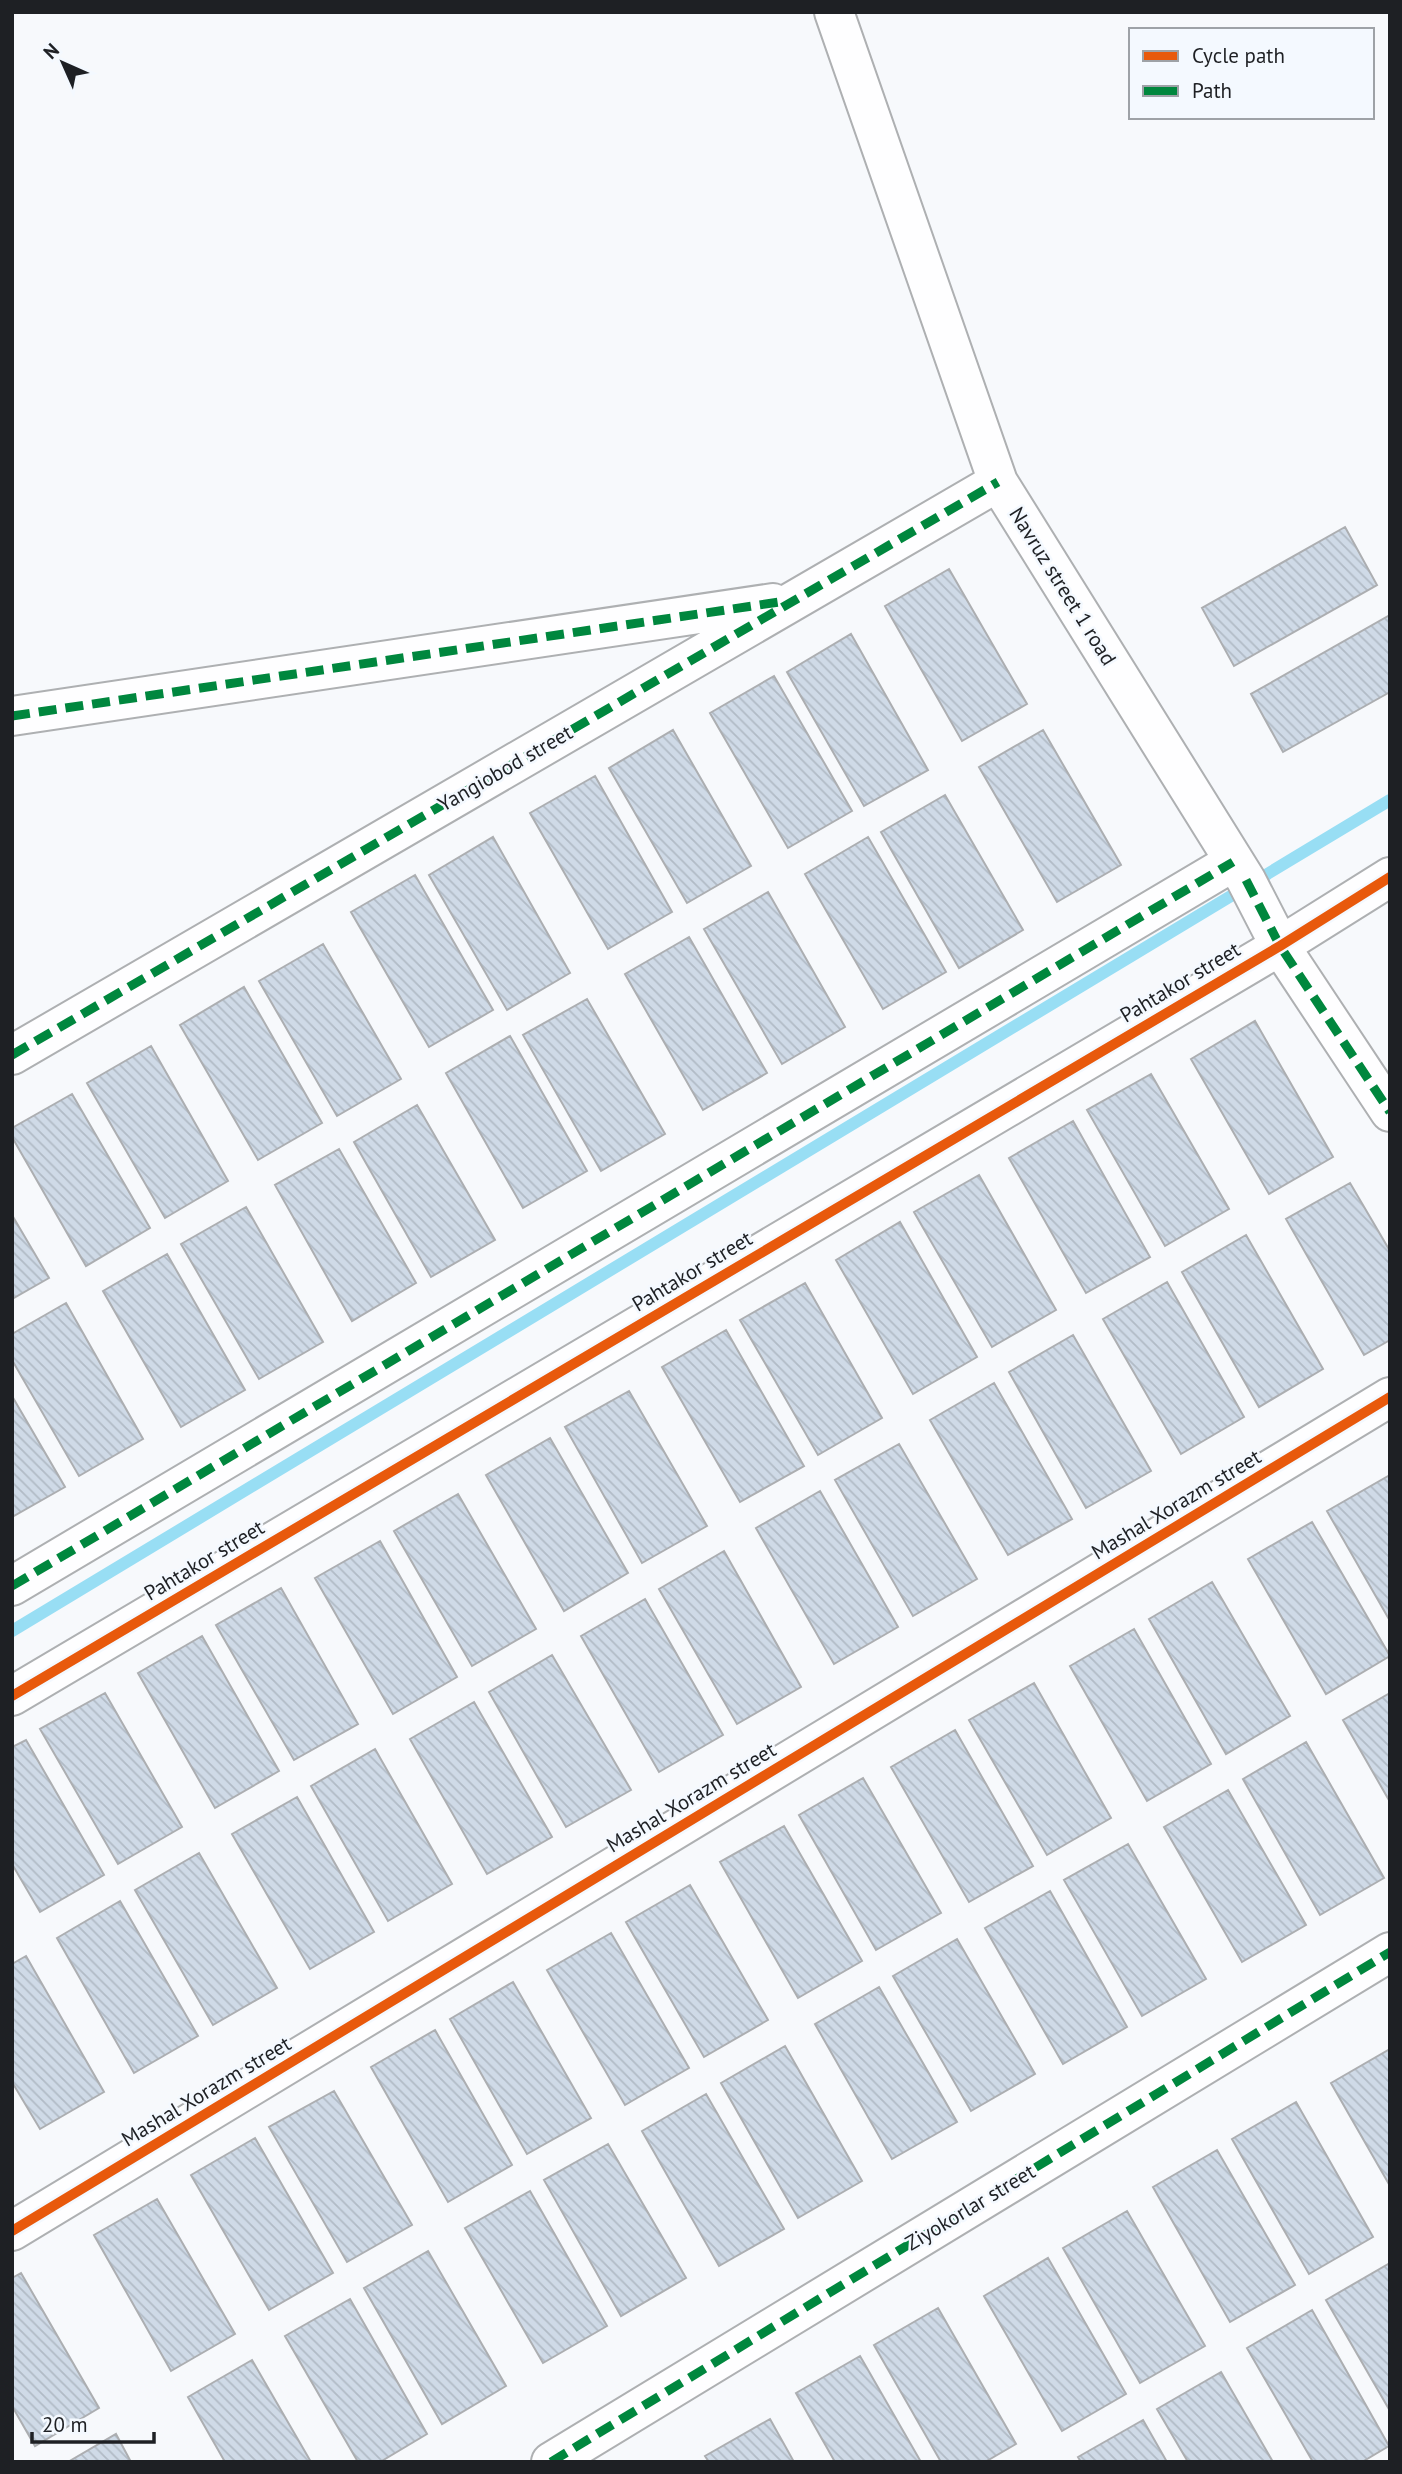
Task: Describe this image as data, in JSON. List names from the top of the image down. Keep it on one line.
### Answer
{"streets":{"street":["Navruz street 1 road","Yangiobod street","Pahtakor street","Mashal Xorazm street","Ziyokorlar street"]},"crossings":[["Navruz street 1 road","Yangiobod street"],["Navruz street 1 road","Pahtakor street"]],"legend":["Cycle path","Path"],"scale_bar":"20 m","north":"top left"}
